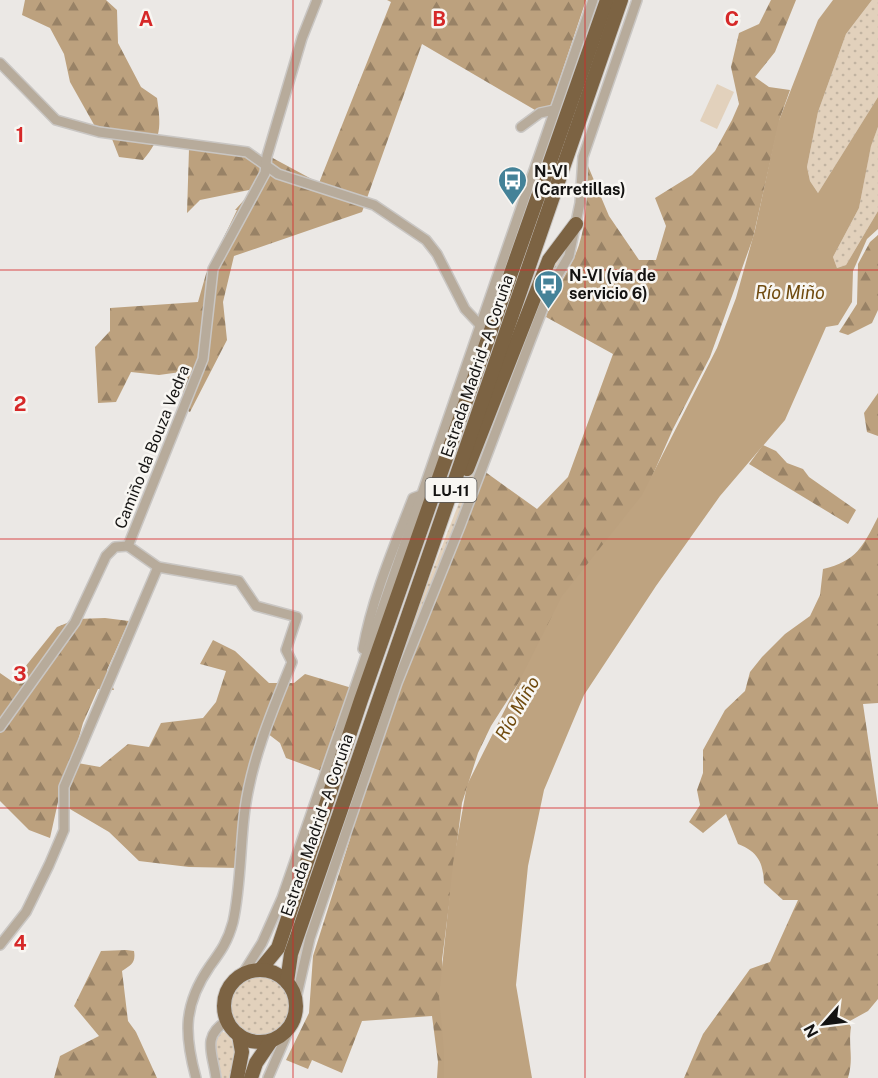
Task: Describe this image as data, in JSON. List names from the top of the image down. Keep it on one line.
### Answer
{"streets":{"highway":["Estrada Madrid - A Coruña","LU-11"],"street":["Camiño da Bouza Vedra"]},"water":["Río Miño"],"places":{"bus stop":["N-VI (Carretillas)","N-VI (vía de servicio 6)"]},"north":"bottom left","grid":{"columns":["A","B","C"],"rows":["1","2","3","4"]}}
